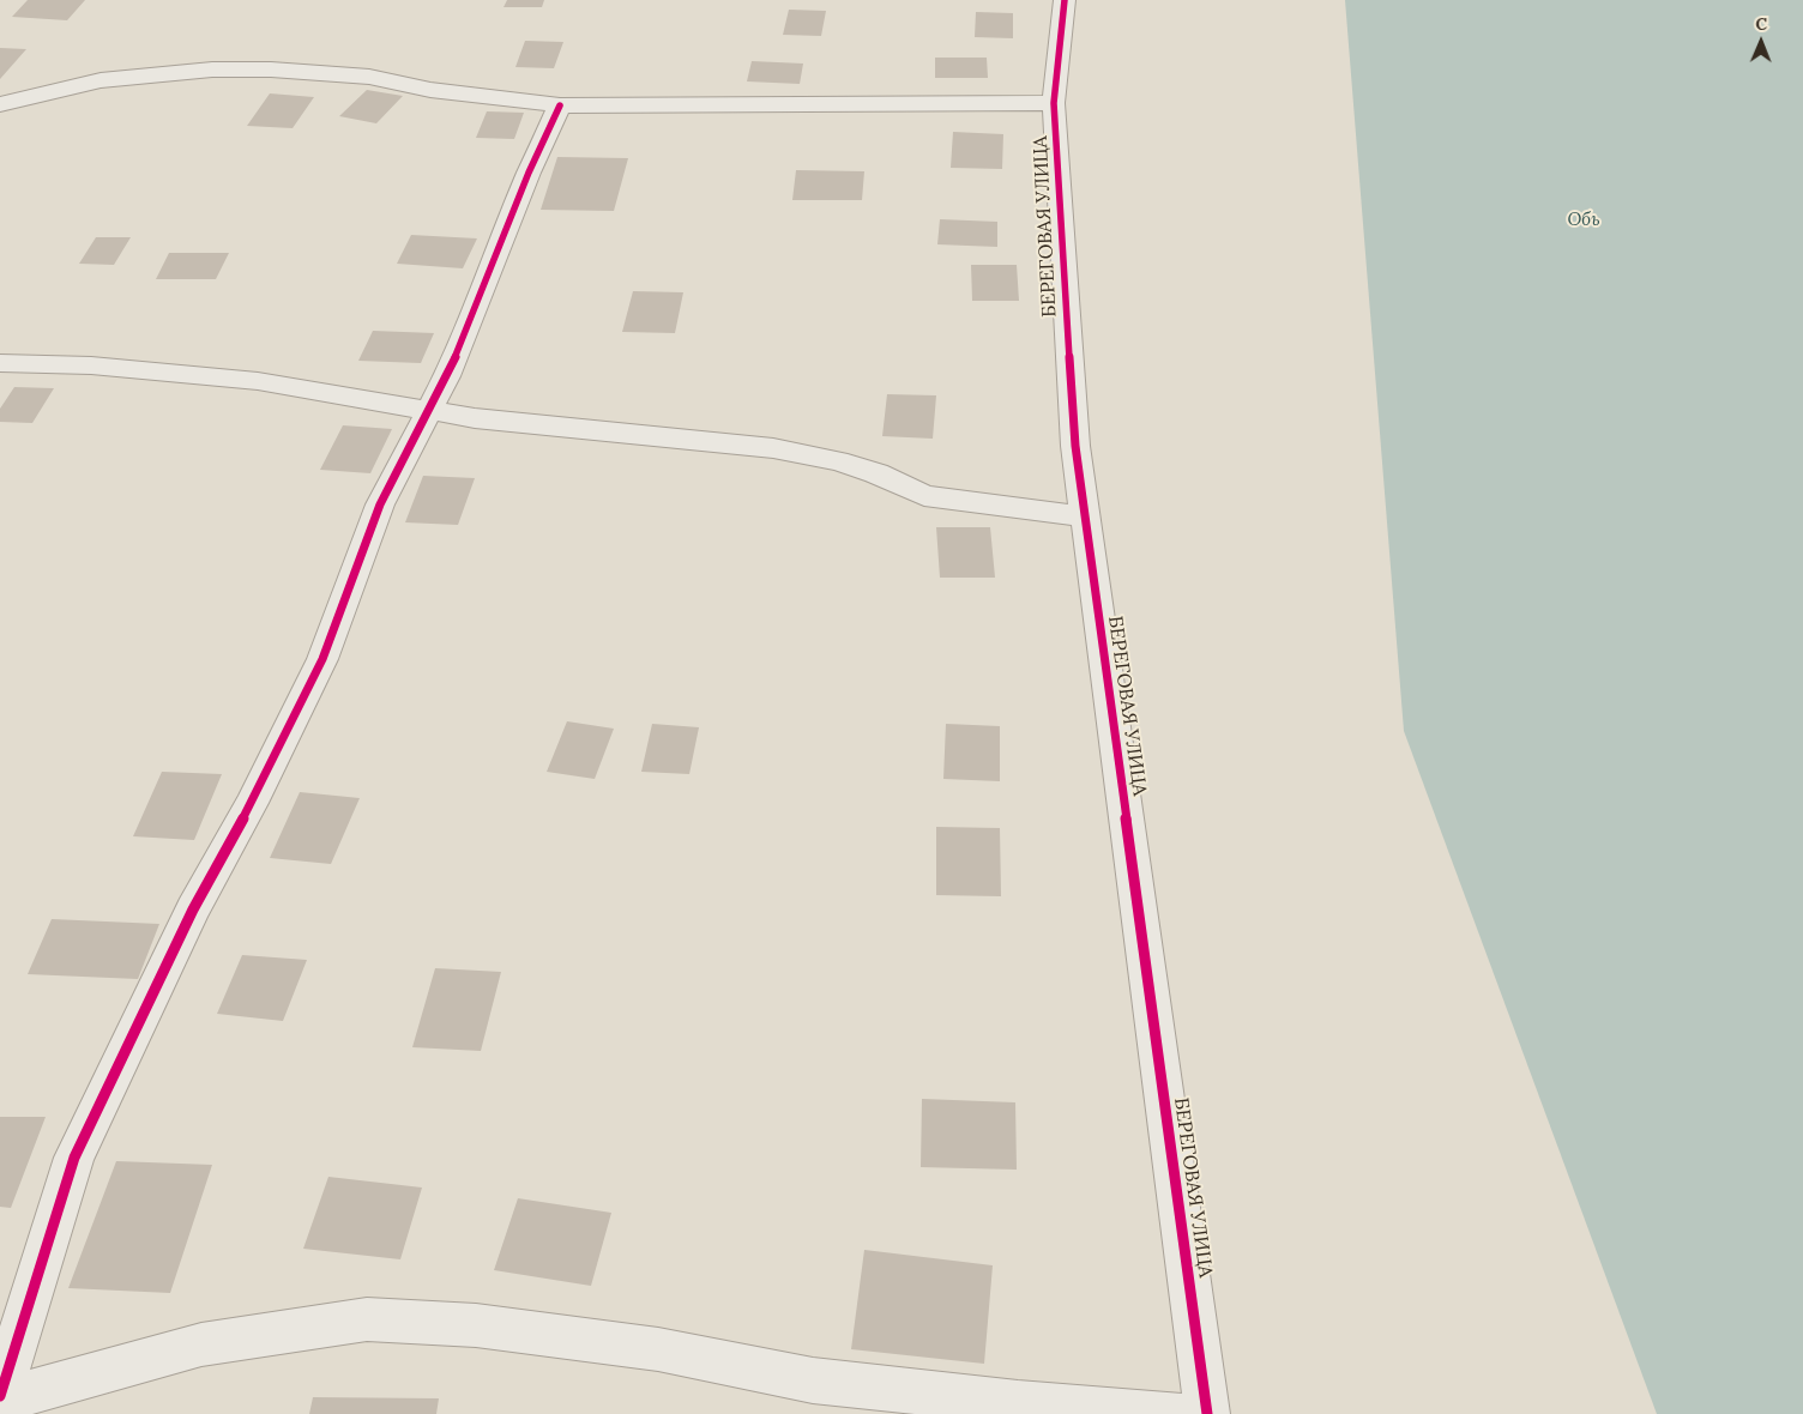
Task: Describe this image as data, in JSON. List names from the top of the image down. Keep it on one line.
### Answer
{"streets":{"street":["БЕРЕГОВАЯ УЛИЦА"]},"water":["Обь"],"north":"top"}
